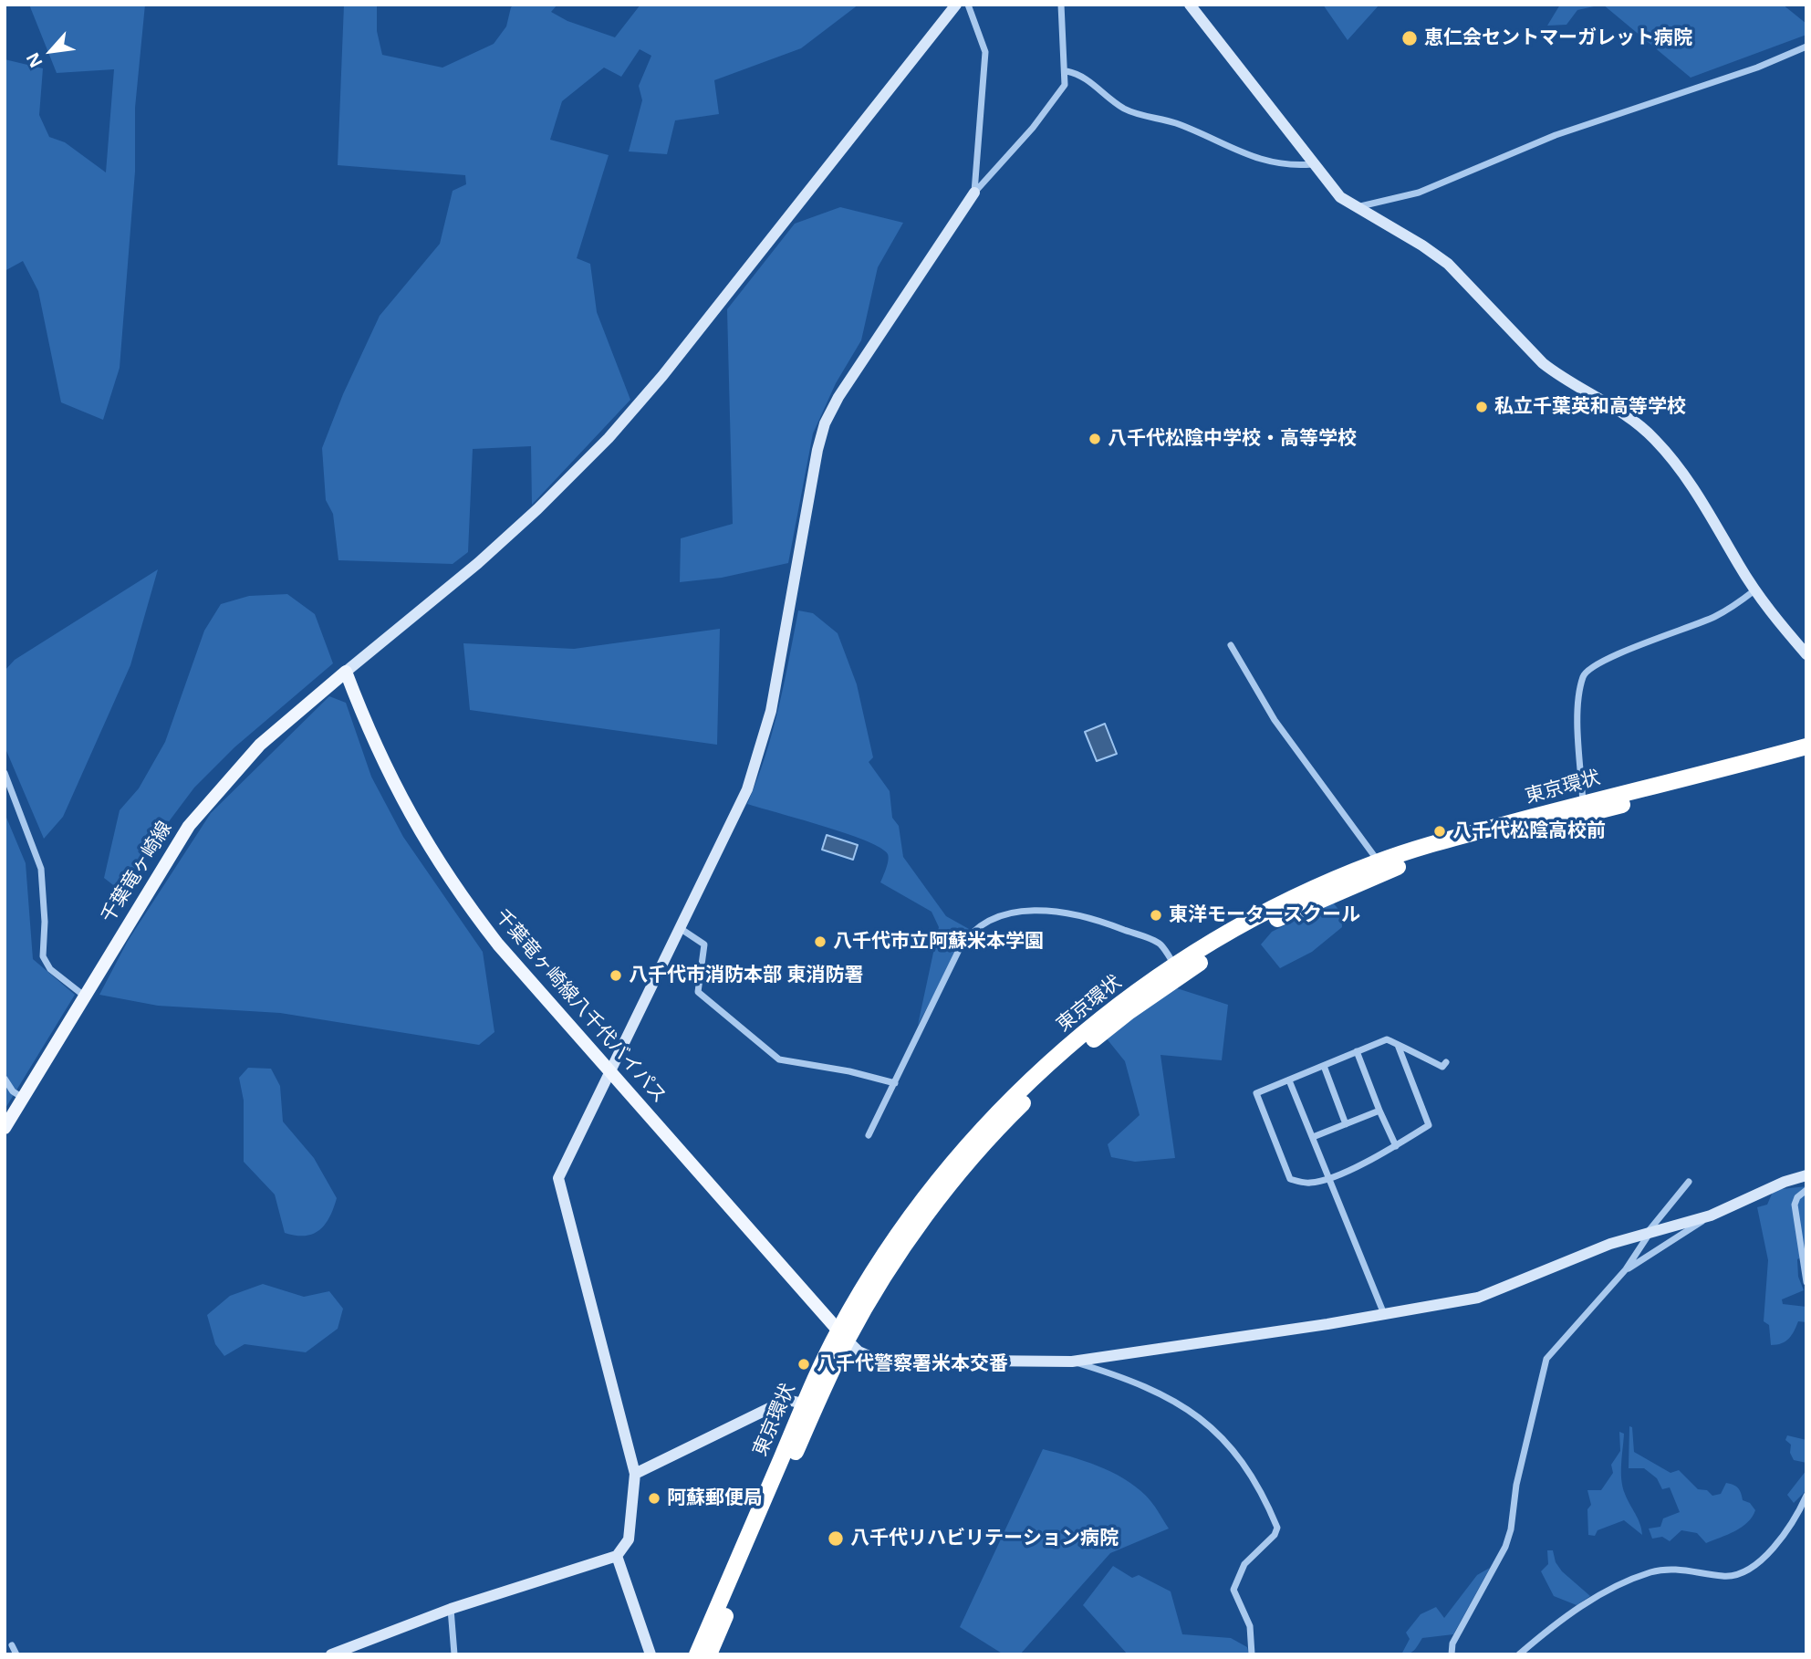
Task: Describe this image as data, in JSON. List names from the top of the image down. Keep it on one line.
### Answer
{"streets":{"highway":["東京環状"],"main road":["千葉竜ヶ崎線","千葉竜ヶ崎線八千代バイパス"]},"crossings":[["東京環状","千葉竜ヶ崎線八千代バイパス"],["千葉竜ヶ崎線","千葉竜ヶ崎線八千代バイパス"]],"places":["恵仁会セントマーガレット病院","私立千葉英和高等学校","八千代松陰中学校・高等学校","八千代松陰高校前","東洋モータースクール","八千代市立阿蘇米本学園","八千代市消防本部 東消防署","八千代警察署米本交番","阿蘇郵便局","八千代リハビリテーション病院"],"north":"bottom left"}
